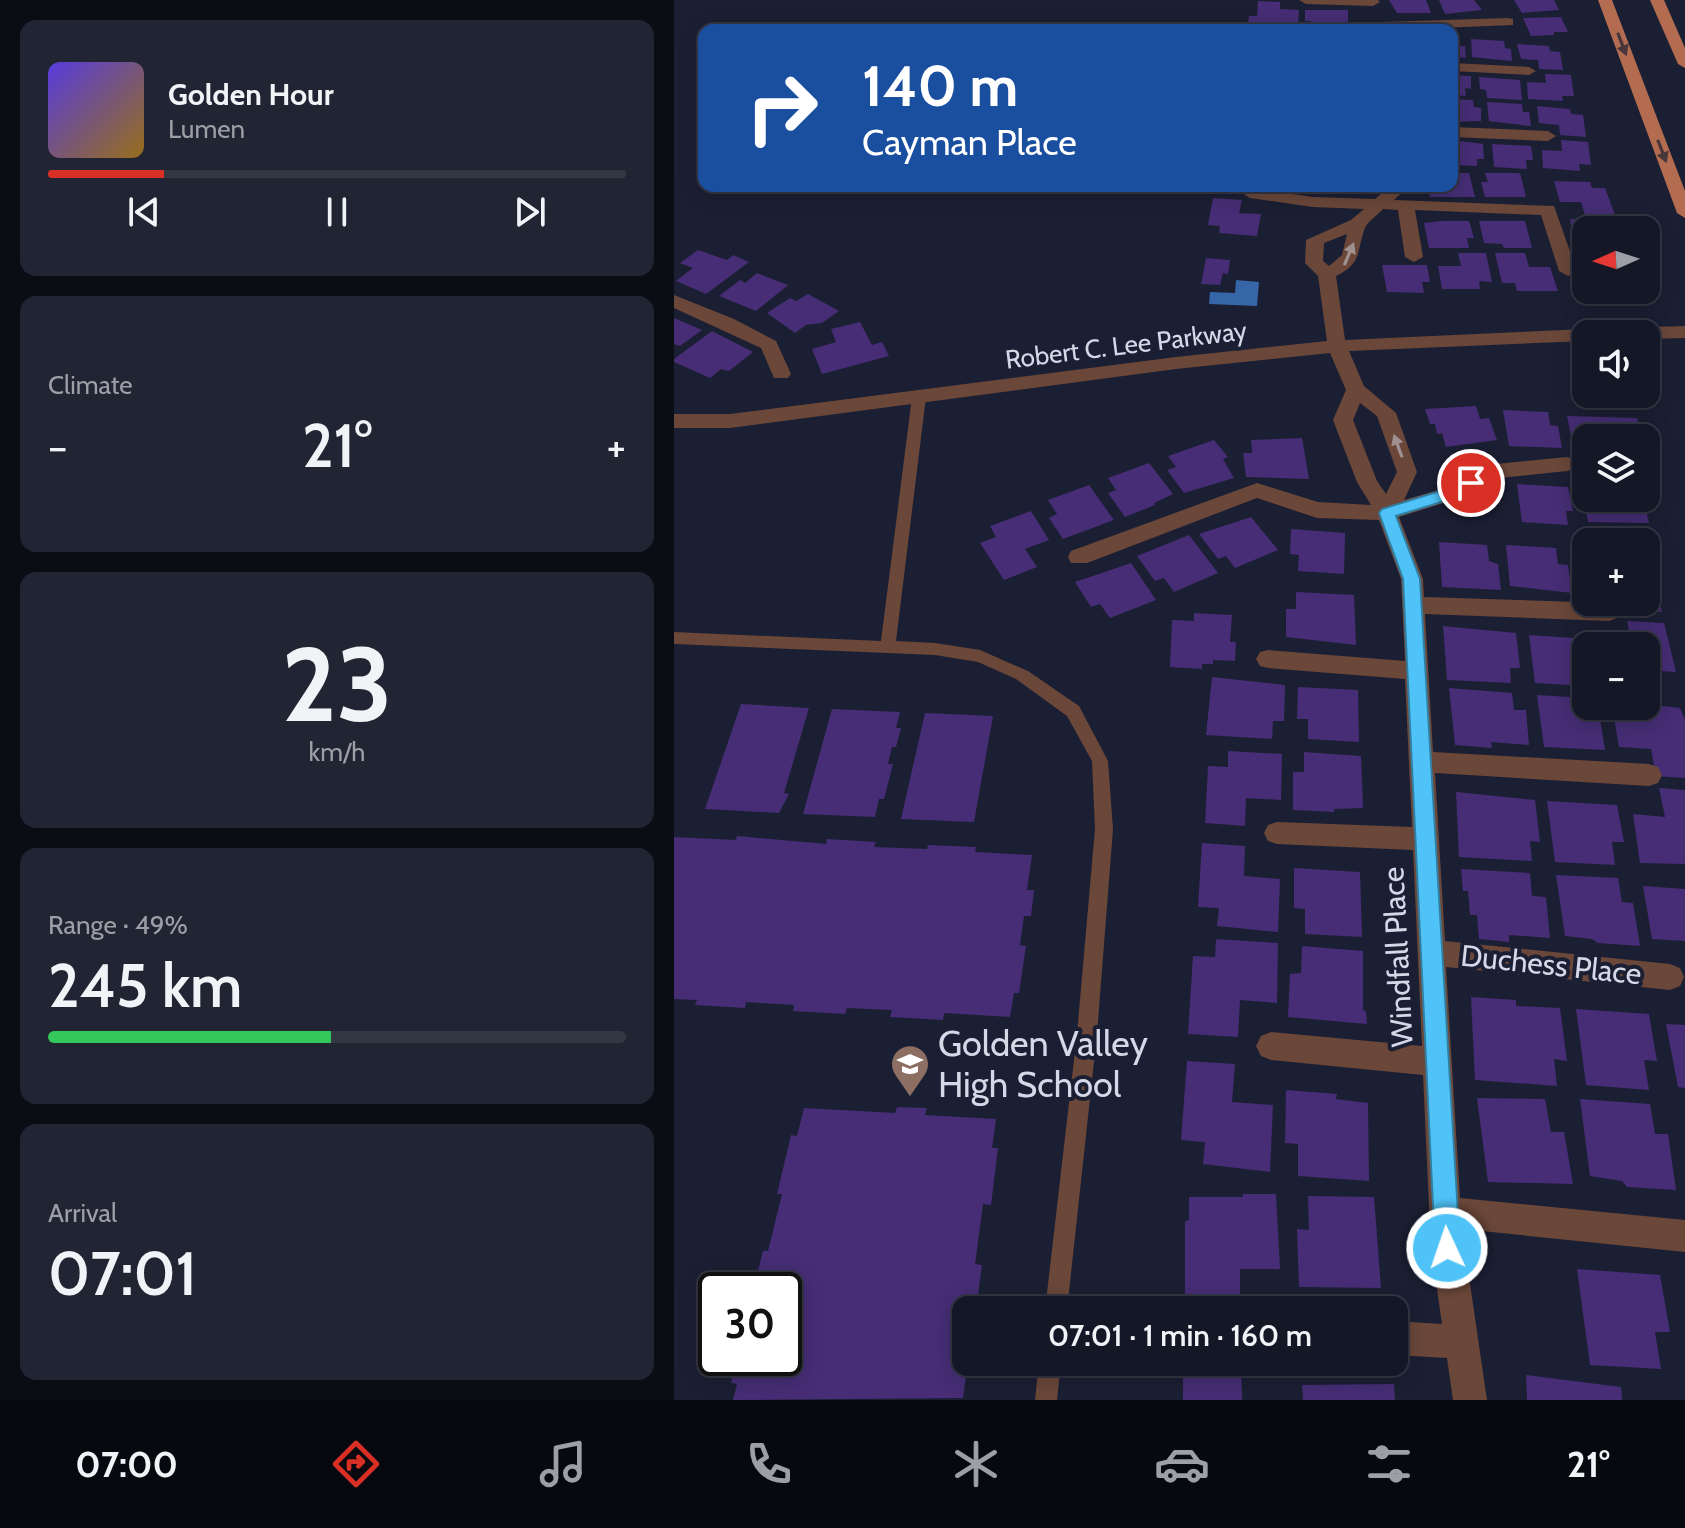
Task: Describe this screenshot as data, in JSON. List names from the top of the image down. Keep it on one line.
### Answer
{"streets":{"street":["Robert C. Lee Parkway","Windfall Place","Duchess Place"]},"crossings":[["Windfall Place","Duchess Place"]],"places":{"school or university":["Golden Valley High School"]},"north":"left","page":{"turn":["140 m","Cayman Place"],"song":["Golden Hour","Lumen"],"map_buttons":["+","−"],"tile":["Climate",["23","km/h"],["Range · 49%","245 km"],["Arrival","07:01"]],"heat":["−","21°","+"],"limit":"30","trip":"07:01 · 1 min · 160 m","tabs":["07:00","21°"]}}
